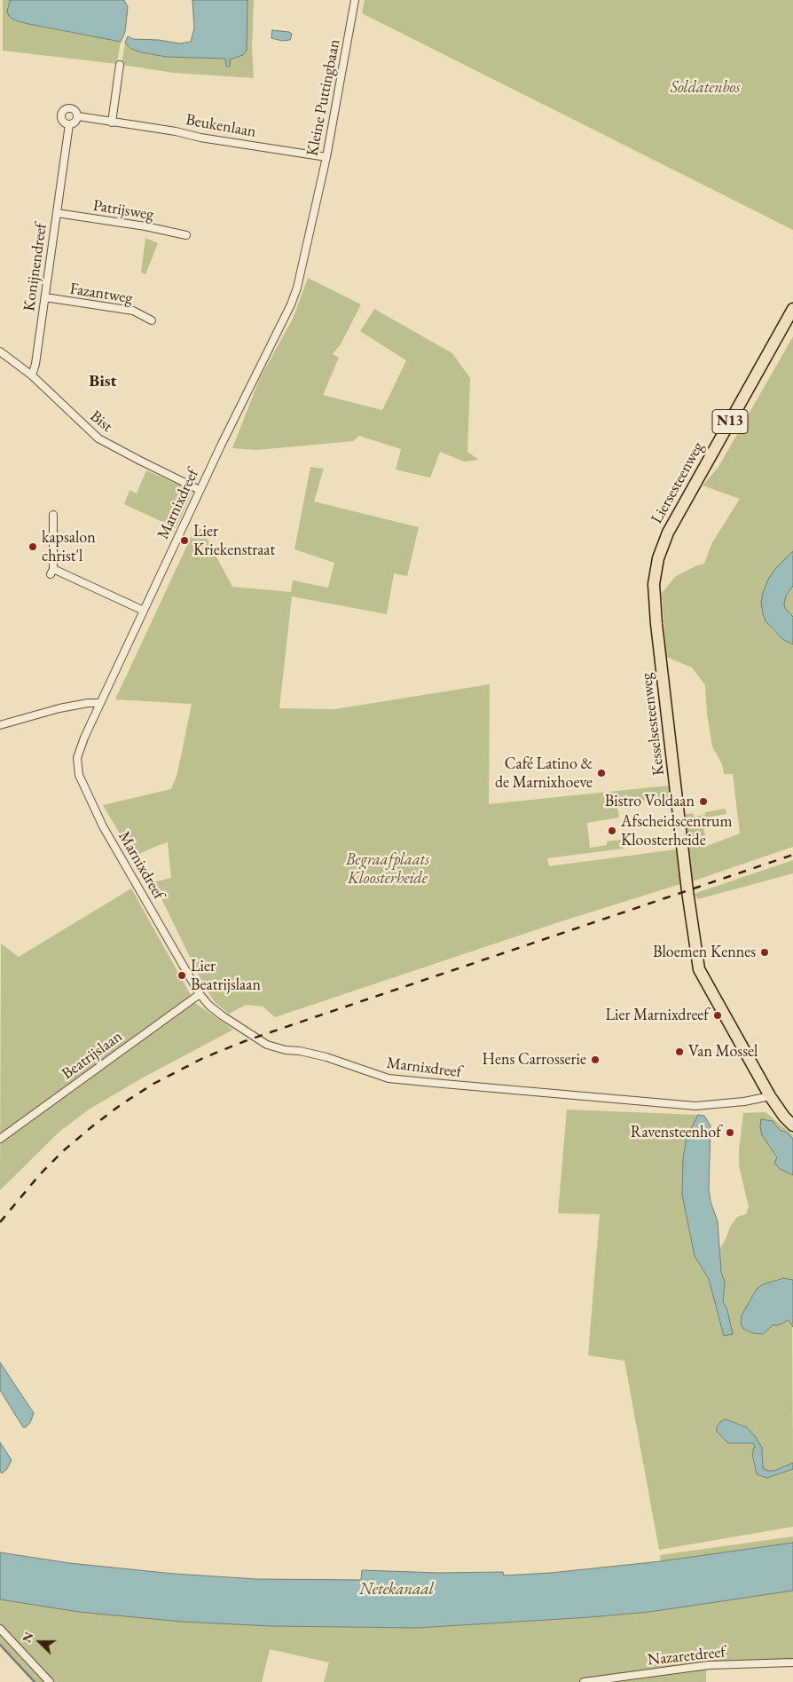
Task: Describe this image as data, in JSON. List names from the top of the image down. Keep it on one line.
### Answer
{"streets":{"main road":["N13","Liersesteenweg","Kesselsesteenweg"],"street":["Kleine Puttingbaan","Beukenlaan","Patrijsweg","Konijnendreef","Fazantweg","Bist","Marnixdreef","Beatrijslaan","Nazaretdreef"]},"crossings":[["Kleine Puttingbaan","Beukenlaan"],["Kleine Puttingbaan","Marnixdreef"],["Beukenlaan","Konijnendreef"],["Patrijsweg","Konijnendreef"],["Konijnendreef","Fazantweg"],["Konijnendreef","Bist"],["Bist","Marnixdreef"],["Liersesteenweg","Kesselsesteenweg"],["Marnixdreef","Kesselsesteenweg"],["Marnixdreef","Beatrijslaan"]],"districts":["Bist"],"water":["Netekanaal"],"parks":["Soldatenbos","Begraafplaats Kloosterheide"],"places":["Lier Kriekenstraat","kapsalon christ'l","Café Latino & de Marnixhoeve","Bistro Voldaan","Afscheidscentrum Kloosterheide","Bloemen Kennes","Lier Beatrijslaan","Lier Marnixdreef","Van Mossel","Hens Carrosserie","Ravensteenhof"],"north":"left"}
